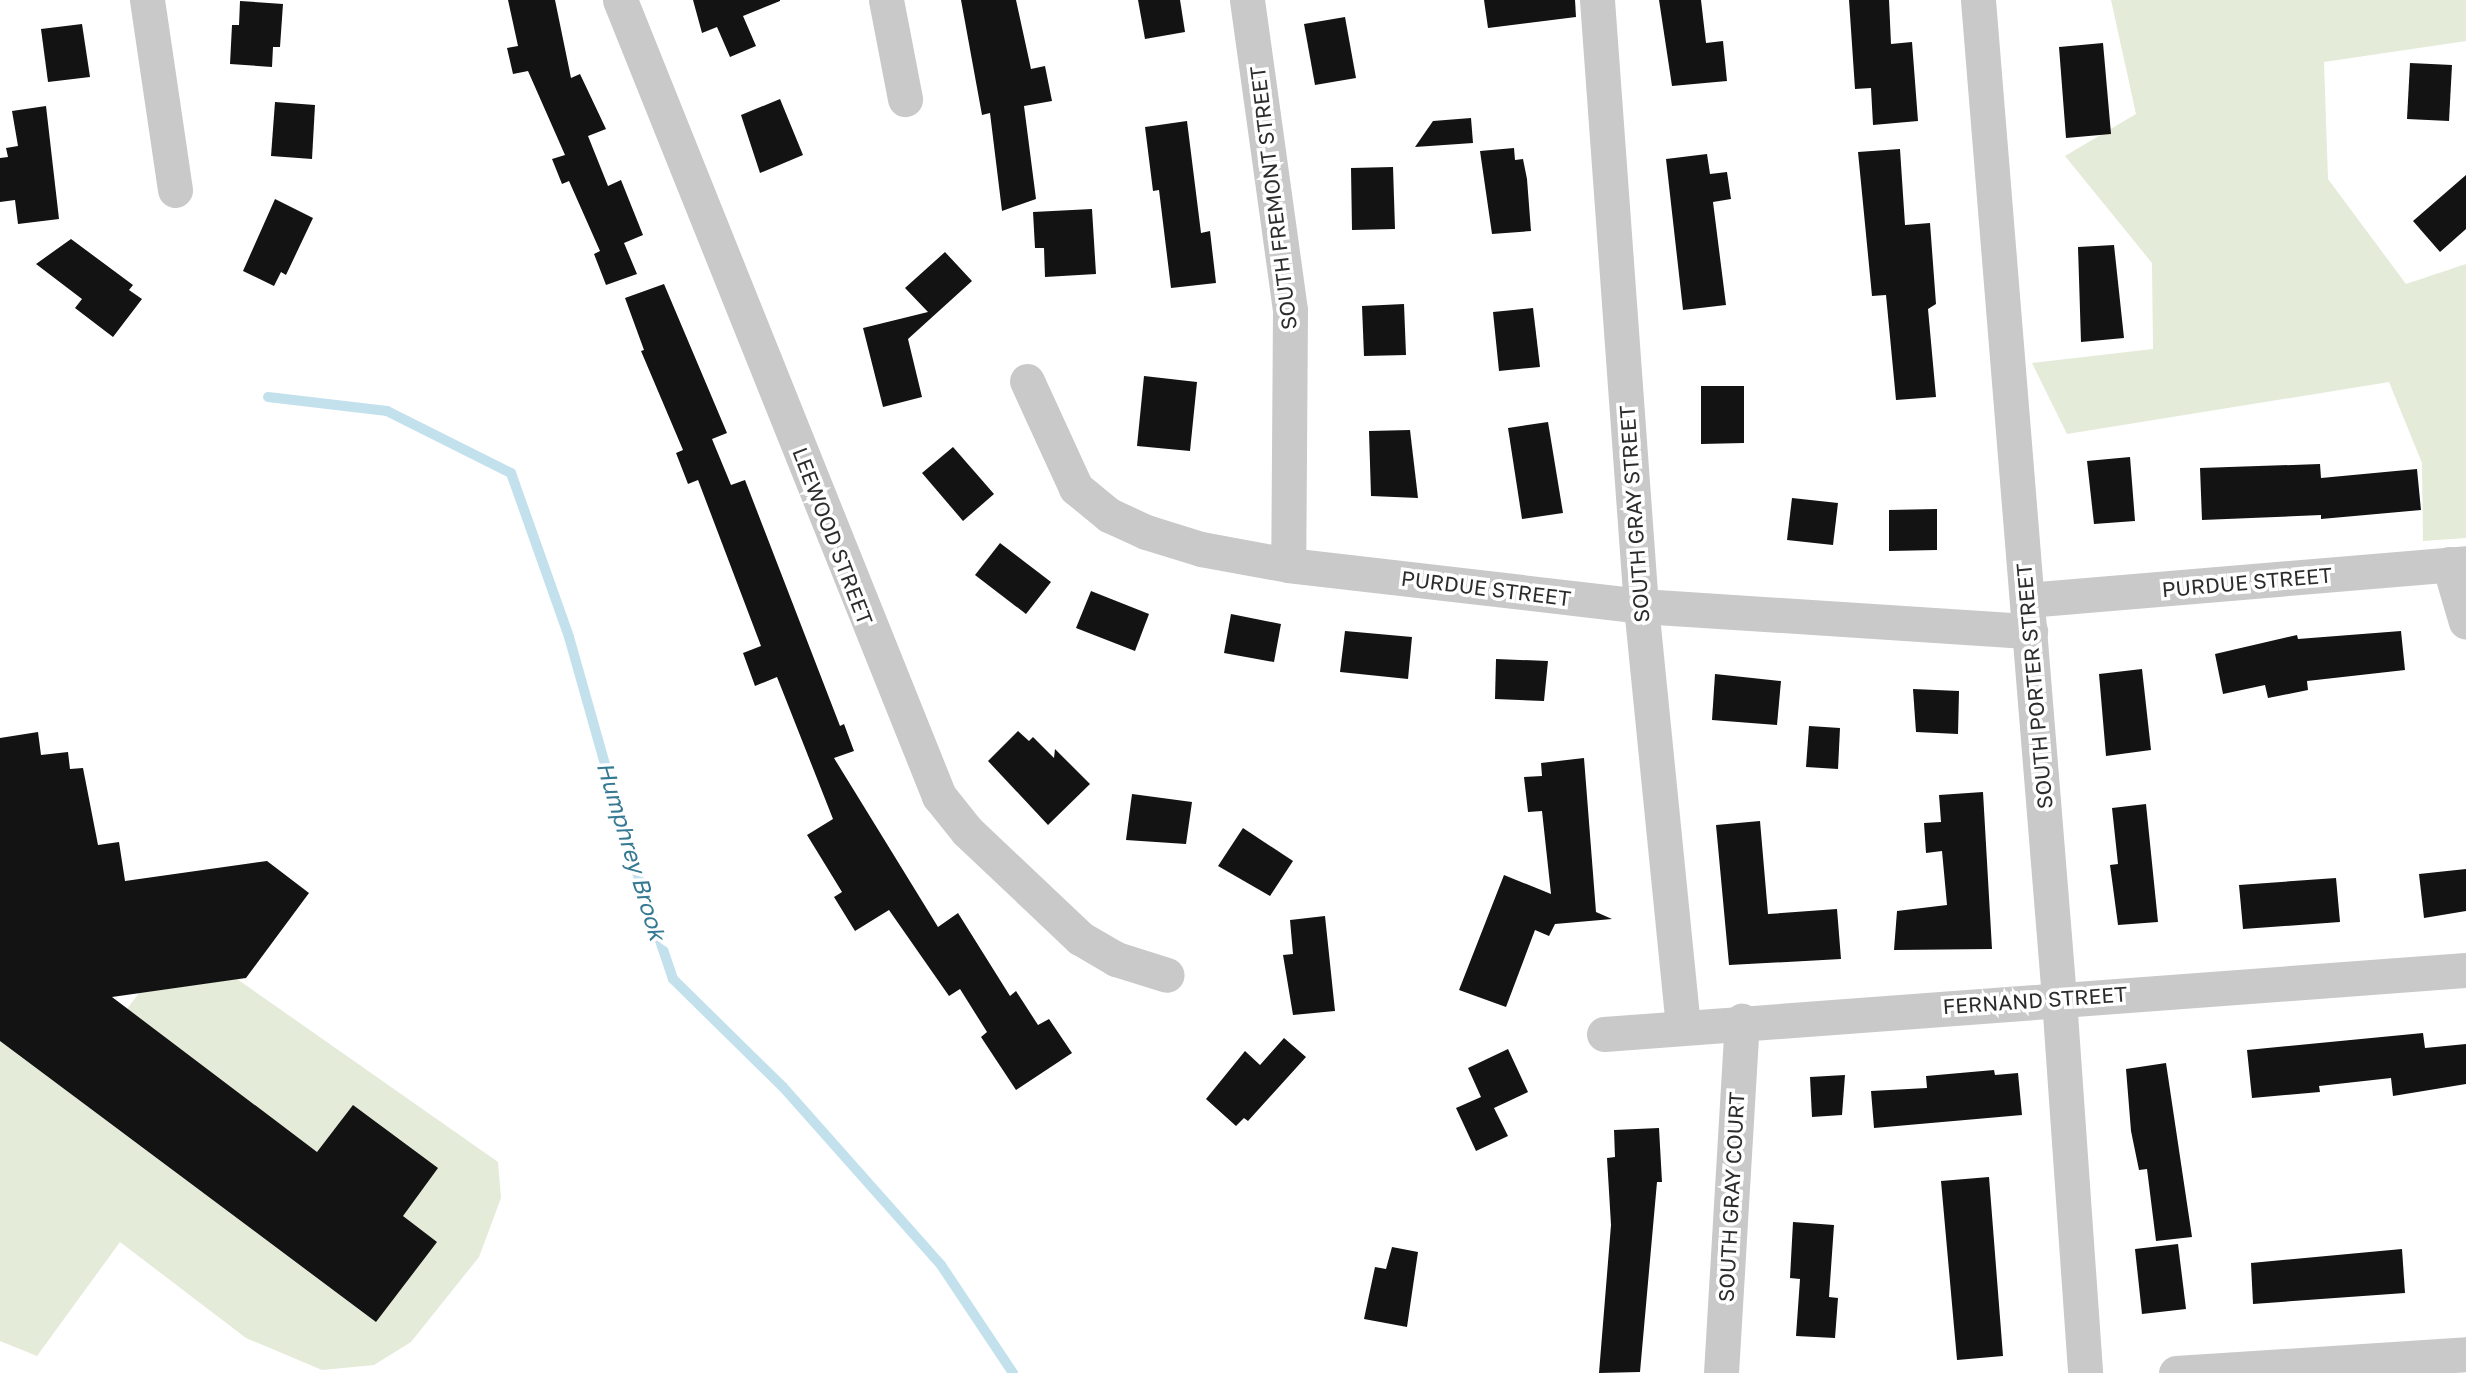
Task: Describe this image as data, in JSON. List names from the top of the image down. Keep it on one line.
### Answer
{"streets":{"street":["SOUTH FREMONT STREET","SOUTH GRAY STREET","LEEWOOD STREET","PURDUE STREET","SOUTH PORTER STREET","FERNAND STREET","SOUTH GRAY COURT"]},"crossings":[["SOUTH FREMONT STREET","PURDUE STREET"],["SOUTH GRAY STREET","PURDUE STREET"],["SOUTH GRAY STREET","FERNAND STREET"],["PURDUE STREET","SOUTH PORTER STREET"],["SOUTH PORTER STREET","FERNAND STREET"],["FERNAND STREET","SOUTH GRAY COURT"]],"water":["Humphrey Brook"]}
